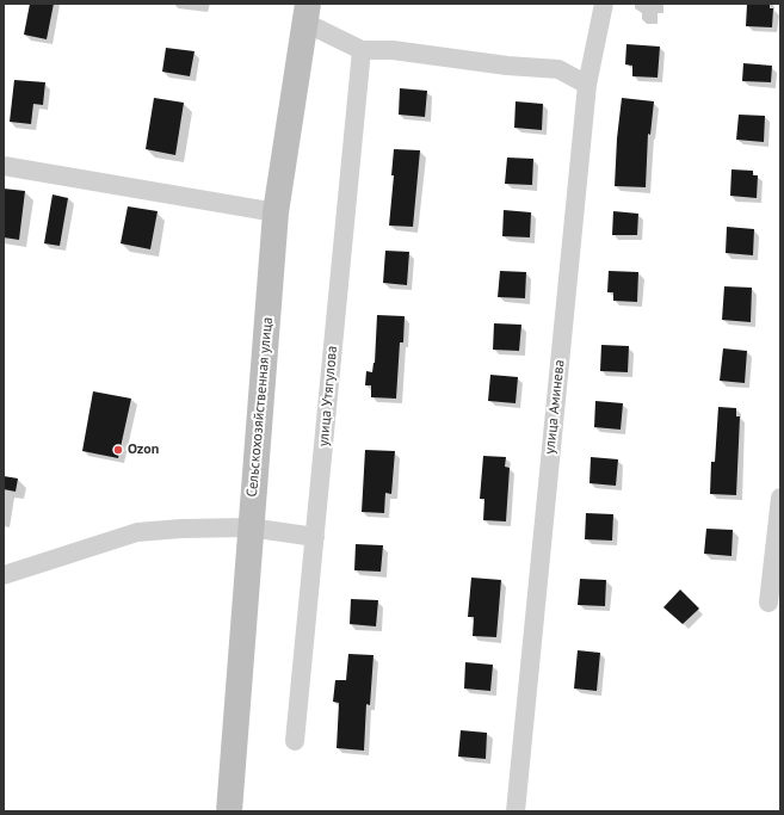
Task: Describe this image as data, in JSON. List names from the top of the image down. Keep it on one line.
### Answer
{"streets":{"main road":["Сельскохозяйственная улица"],"street":["улица Утягулова","улица Аминева"]},"places":["Ozon"]}
